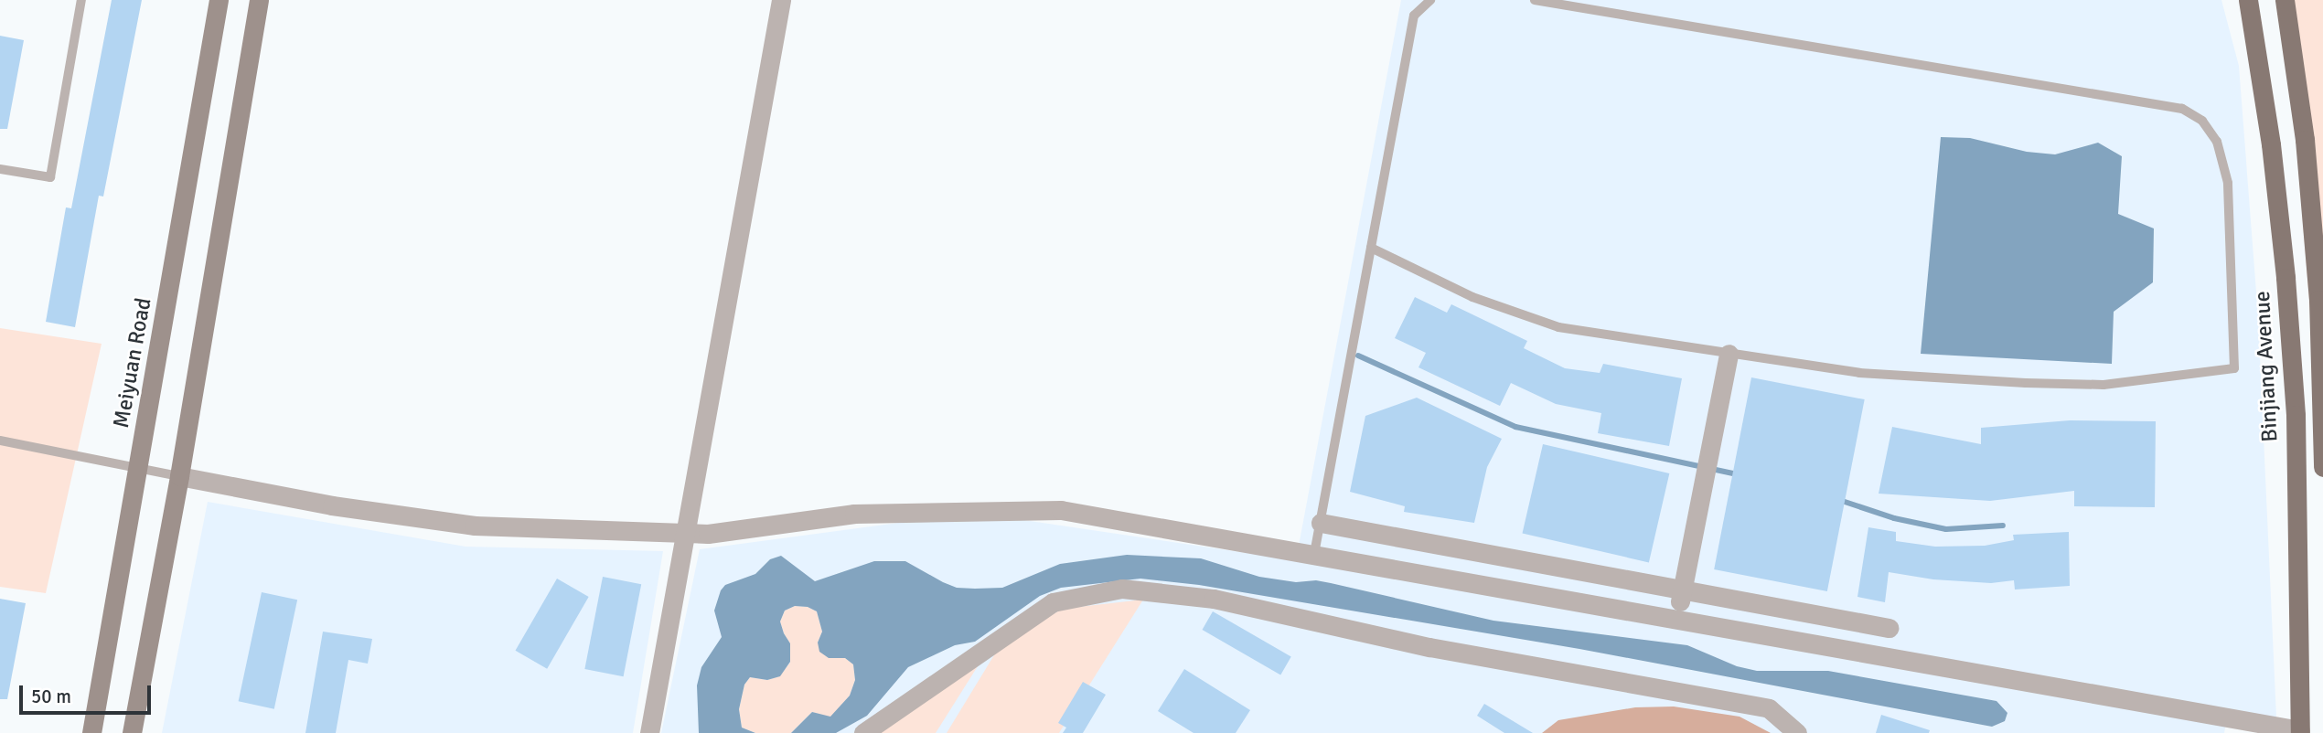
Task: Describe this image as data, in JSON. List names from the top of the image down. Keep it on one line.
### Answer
{"streets":{"main road":["Meiyuan Road","Binjiang Avenue"]},"scale_bar":"50 m"}
